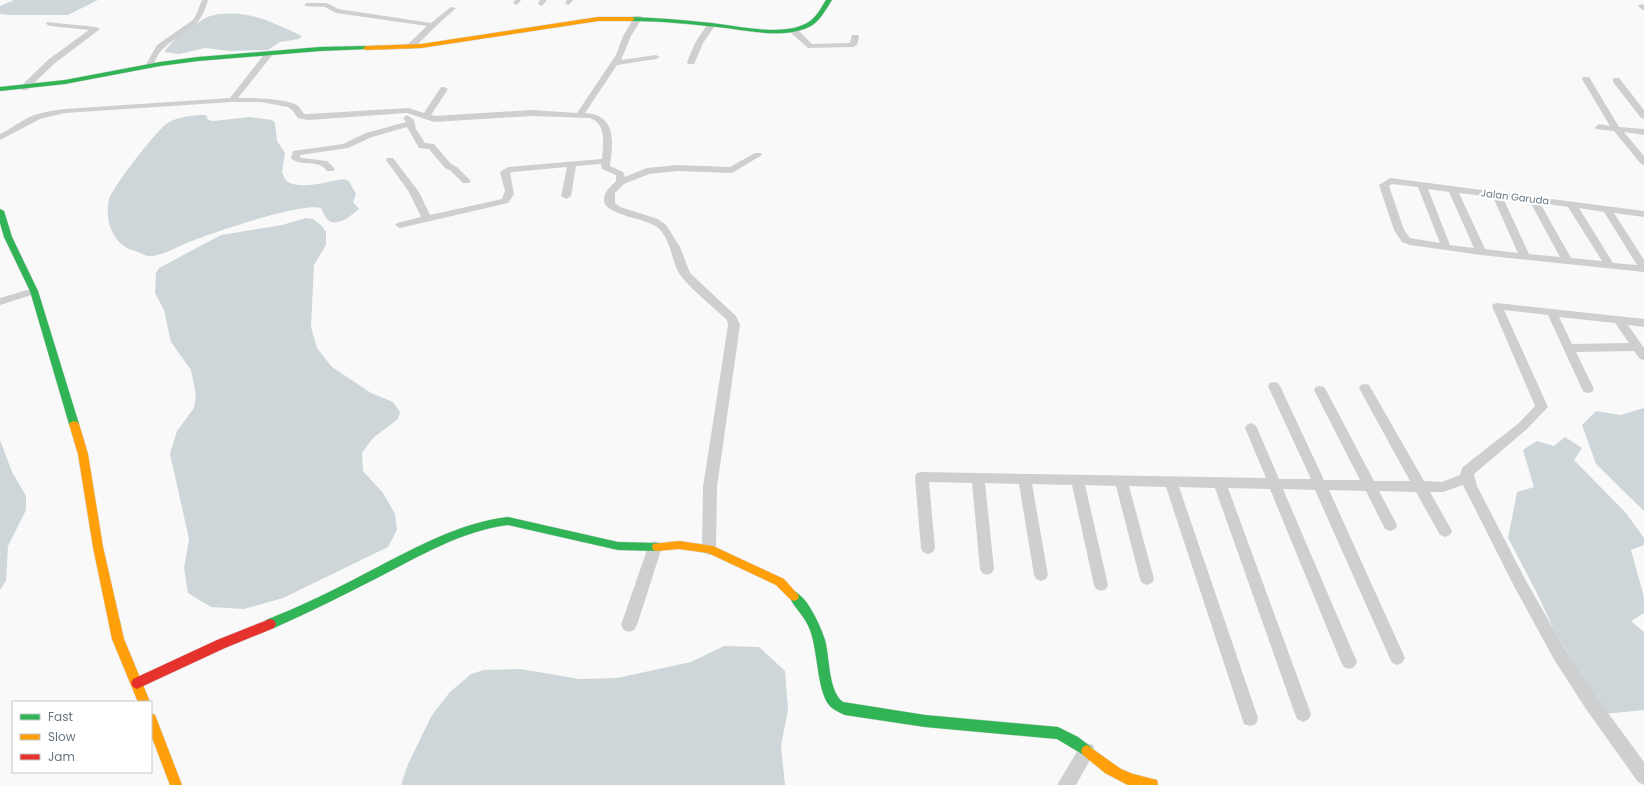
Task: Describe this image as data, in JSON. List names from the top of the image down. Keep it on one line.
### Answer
{"streets":{"street":["Jalan Garuda"]},"legend":["Fast","Slow","Jam"]}
